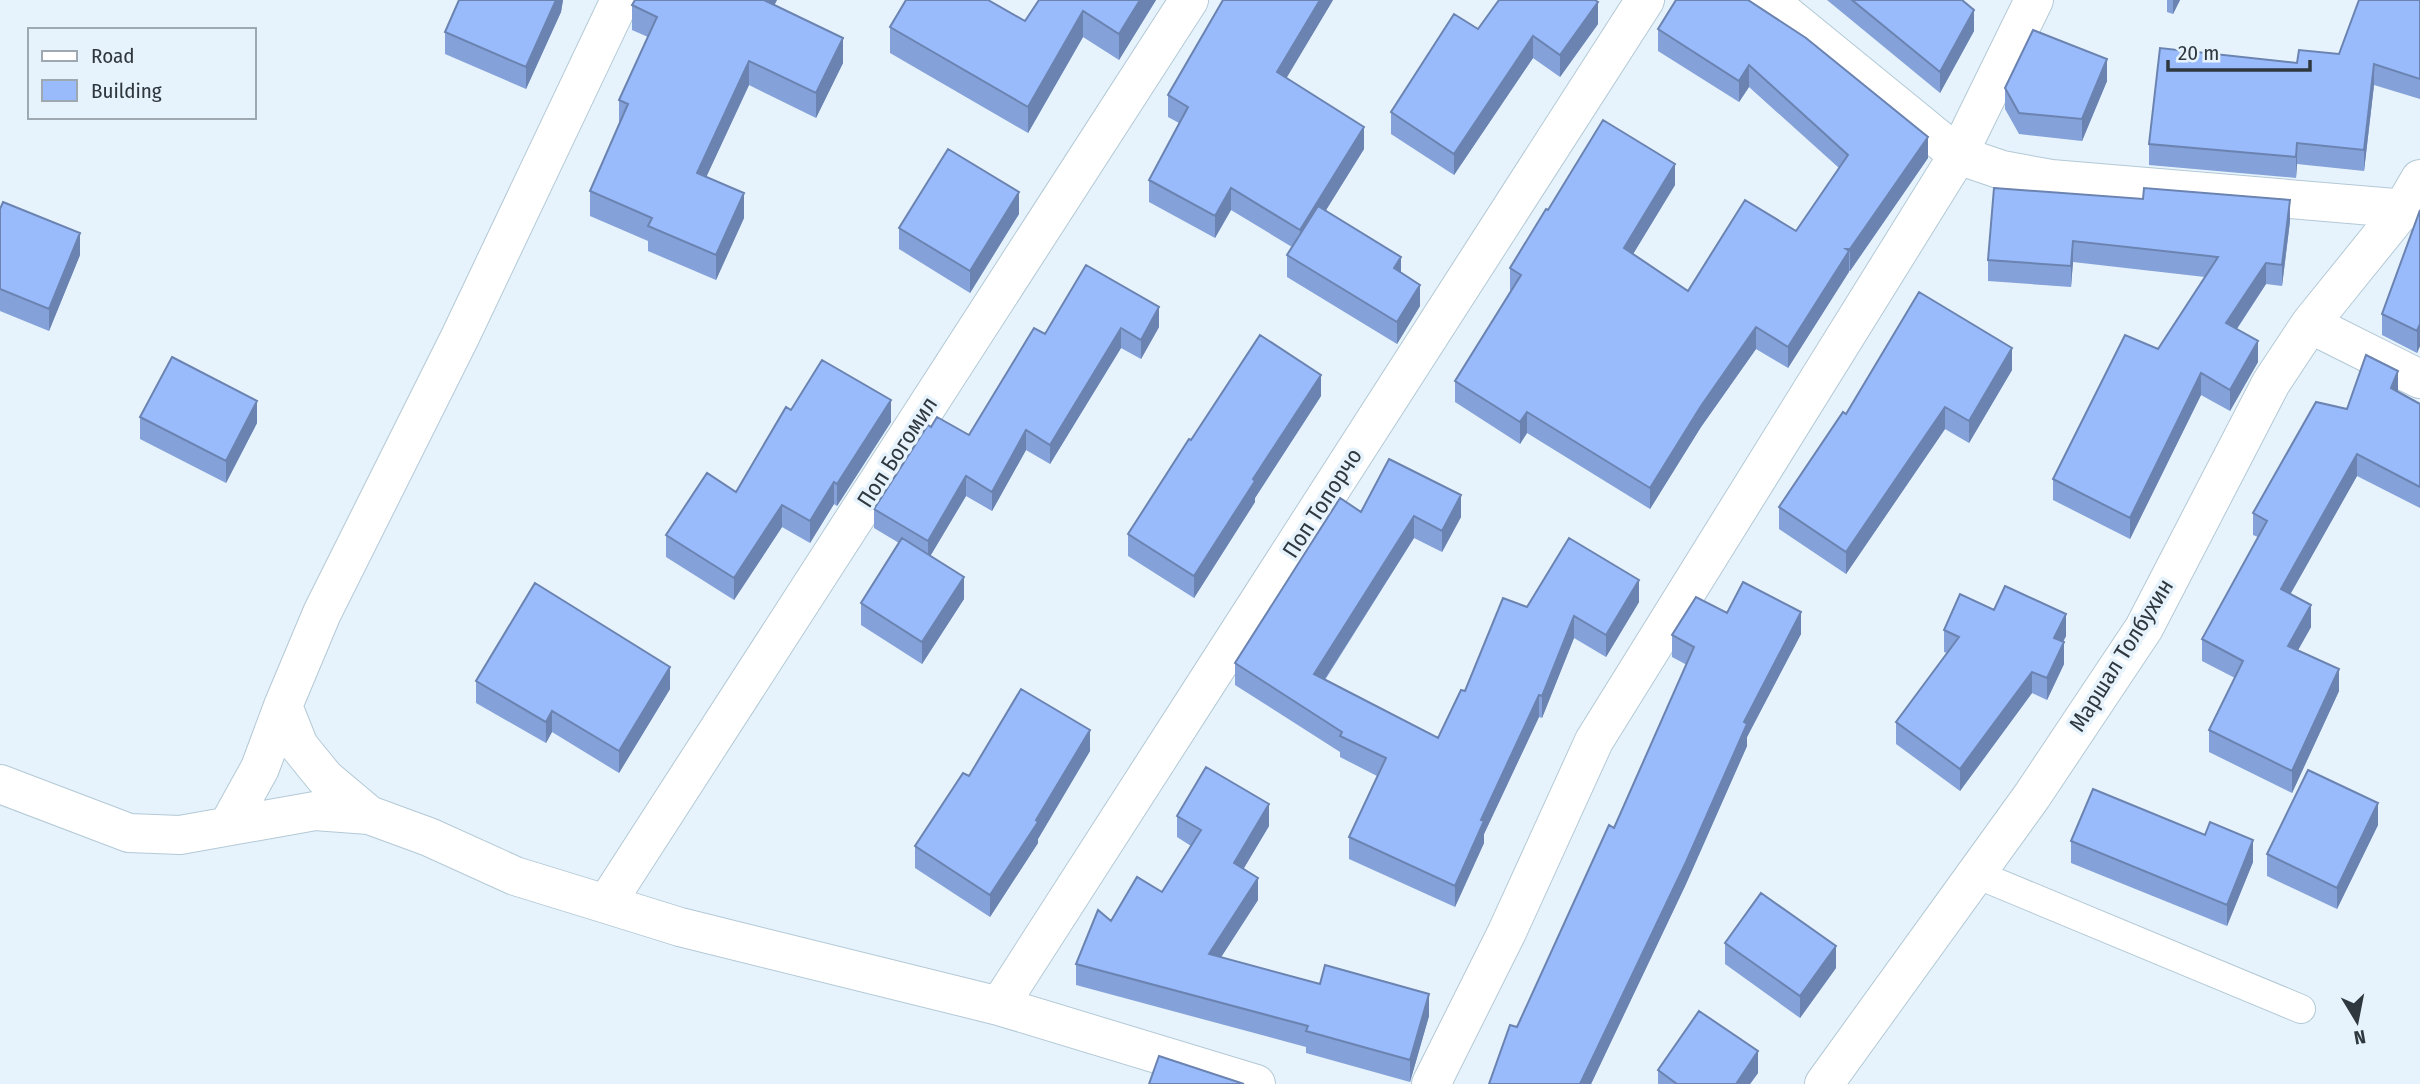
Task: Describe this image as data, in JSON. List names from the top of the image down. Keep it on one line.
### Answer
{"streets":{"street":["Поп Богомил","Поп Топорчо","Маршал Толбухин"]},"legend":["Road","Building"],"scale_bar":"20 m","north":"bottom"}
